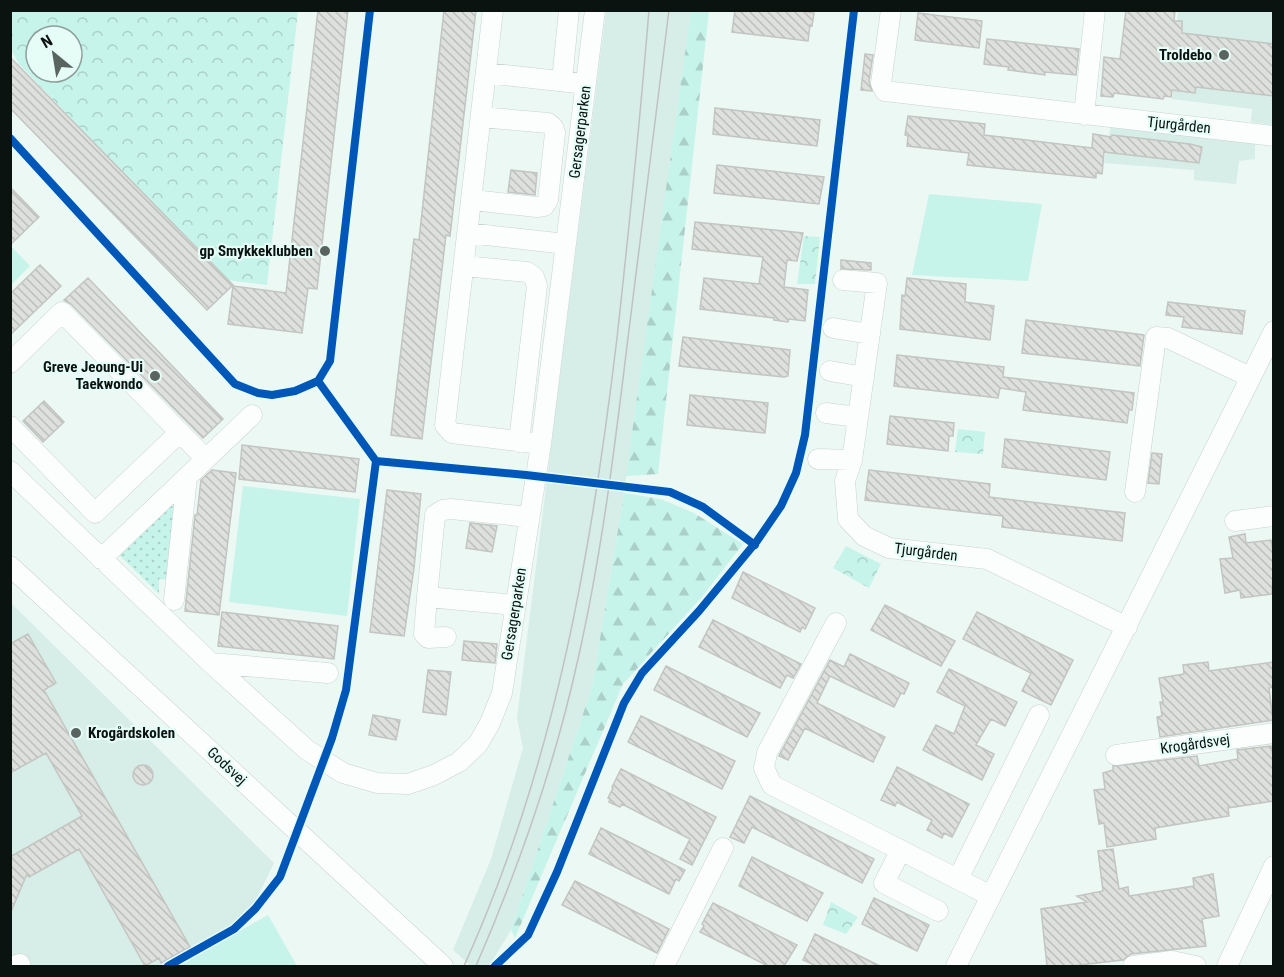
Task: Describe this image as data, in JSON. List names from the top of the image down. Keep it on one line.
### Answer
{"streets":{"street":["Tjurgården","Gersagerparken","Krogårdsvej","Godsvej"]},"places":["Troldebo","gp Smykkeklubben","Greve Jeoung-Ui Taekwondo","Krogårdskolen"],"north":"top left"}
